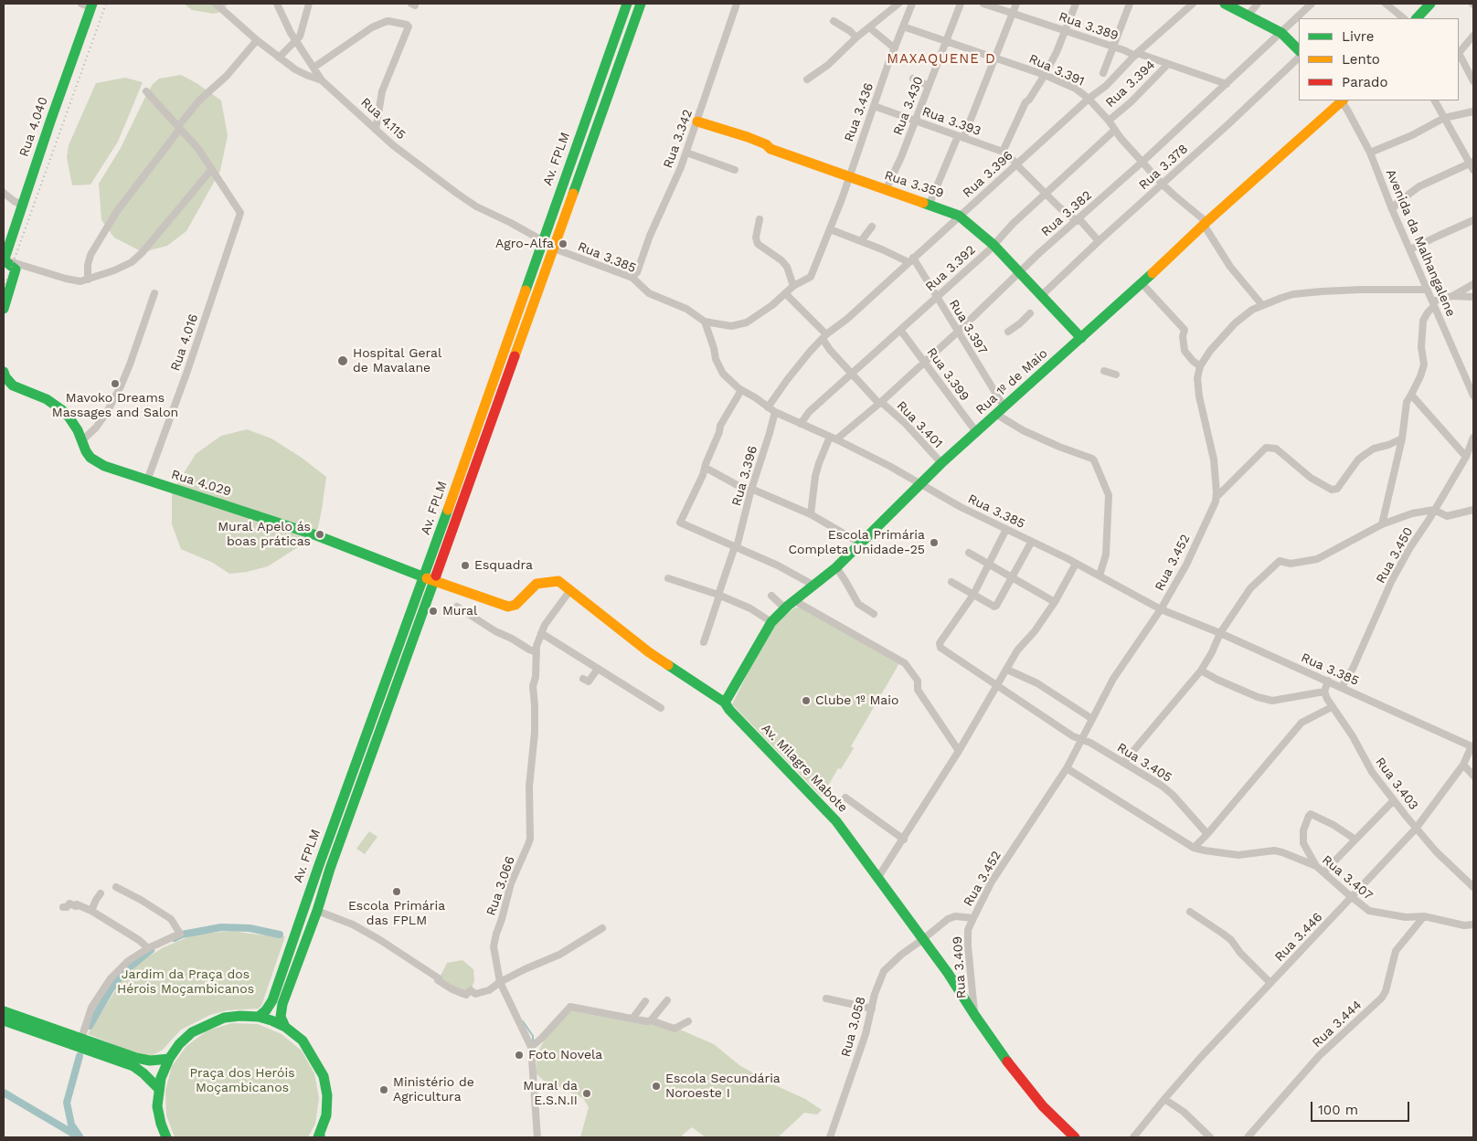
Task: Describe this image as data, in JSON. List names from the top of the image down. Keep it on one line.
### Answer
{"streets":{"street":["Rua 3.389","Rua 3.391","Rua 3.394","Rua 3.430","Rua 3.436","Rua 4.115","Rua 3.393","Rua 4.040","Rua 3.342","Av. FPLM","Rua 3.378","Rua 3.396","Rua 3.359","Rua 3.382","Avenida da Malhangalene","Rua 3.385","Rua 3.392","Rua 3.397","Rua 4.016","Rua 3.399","Rua 1º de Maio","Rua 3.401","Rua 4.029","Rua 3.450","Rua 3.452","Rua 3.405","Av. Milagre Mabote","Rua 3.403","Rua 3.407","Rua 3.066","Rua 3.446","Rua 3.409","Rua 3.444","Rua 3.058"]},"crossings":[["Rua 3.389","Rua 3.394"],["Rua 3.389","Rua 3.396"],["Rua 3.389","Rua 3.382"],["Rua 3.391","Rua 3.394"],["Rua 3.391","Rua 3.430"],["Rua 3.391","Rua 3.436"],["Rua 3.391","Rua 3.378"],["Rua 3.391","Rua 3.396"],["Rua 3.391","Rua 3.382"],["Rua 3.391","Rua 3.392"],["Rua 3.391","Rua 1º de Maio"],["Rua 3.430","Rua 3.393"],["Rua 3.430","Rua 3.359"],["Rua 3.436","Rua 3.393"],["Rua 3.436","Rua 3.359"],["Rua 3.436","Rua 3.385"],["Rua 3.436","Rua 3.401"],["Rua 4.115","Av. FPLM"],["Rua 3.393","Rua 3.378"],["Rua 3.393","Rua 3.396"],["Rua 3.393","Rua 3.382"],["Rua 3.393","Rua 3.392"],["Rua 3.342","Rua 3.359"],["Rua 3.342","Rua 3.385"],["Av. FPLM","Rua 3.385"],["Av. FPLM","Rua 4.029"],["Av. FPLM","Av. Milagre Mabote"],["Rua 3.378","Rua 3.359"],["Rua 3.396","Rua 3.359"],["Rua 3.396","Rua 3.385"],["Rua 3.396","Rua 3.397"],["Rua 3.396","Rua 3.401"],["Rua 3.359","Rua 3.382"],["Rua 3.359","Rua 3.392"],["Rua 3.359","Rua 1º de Maio"],["Rua 3.382","Rua 3.385"],["Rua 3.382","Rua 3.397"],["Rua 3.382","Rua 3.399"],["Rua 3.382","Rua 3.401"],["Avenida da Malhangalene","Rua 1º de Maio"],["Rua 3.385","Rua 3.392"],["Rua 3.385","Rua 1º de Maio"],["Rua 3.385","Rua 3.450"],["Rua 3.385","Rua 3.452"],["Rua 3.385","Rua 3.446"],["Rua 3.392","Rua 3.397"],["Rua 3.392","Rua 3.399"],["Rua 3.392","Rua 3.401"],["Rua 3.397","Rua 1º de Maio"],["Rua 4.016","Rua 4.029"],["Rua 3.399","Rua 1º de Maio"],["Rua 1º de Maio","Rua 3.401"],["Rua 1º de Maio","Av. Milagre Mabote"],["Rua 4.029","Av. Milagre Mabote"],["Rua 3.452","Rua 3.405"],["Rua 3.452","Av. Milagre Mabote"],["Rua 3.452","Rua 3.407"],["Rua 3.452","Rua 3.409"],["Rua 3.452","Rua 3.058"],["Av. Milagre Mabote","Rua 3.066"],["Av. Milagre Mabote","Rua 3.409"],["Av. Milagre Mabote","Rua 3.058"],["Rua 3.403","Rua 3.446"],["Rua 3.407","Rua 3.446"],["Rua 3.407","Rua 3.444"]],"districts":["MAXAQUENE D"],"parks":["Jardim da Praça dos Hérois Moçambicanos","Praça dos Heróis Moçambicanos"],"places":["Agro-Alfa","Hospital Geral de Mavalane","Mavoko Dreams Massages and Salon","Mural Apelo ás boas práticas","Escola Primária Completa Unidade-25","Esquadra","Mural","Clube 1º Maio","Escola Primária das FPLM","Foto Novela","Escola Secundária Noroeste I","Ministério de Agricultura","Mural da E.S.N.II"],"legend":["Livre","Lento","Parado"],"scale_bar":"100 m"}
